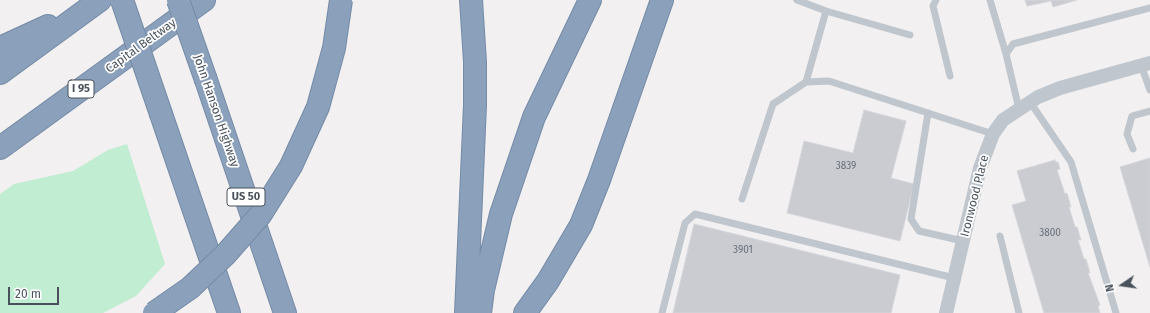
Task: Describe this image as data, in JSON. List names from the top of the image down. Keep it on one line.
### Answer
{"streets":{"highway":["Capital Beltway","I 95","John Hanson Highway","US 50"],"street":["Ironwood Place"]},"house_numbers":["3839","3800","3901"],"scale_bar":"20 m","north":"left"}
